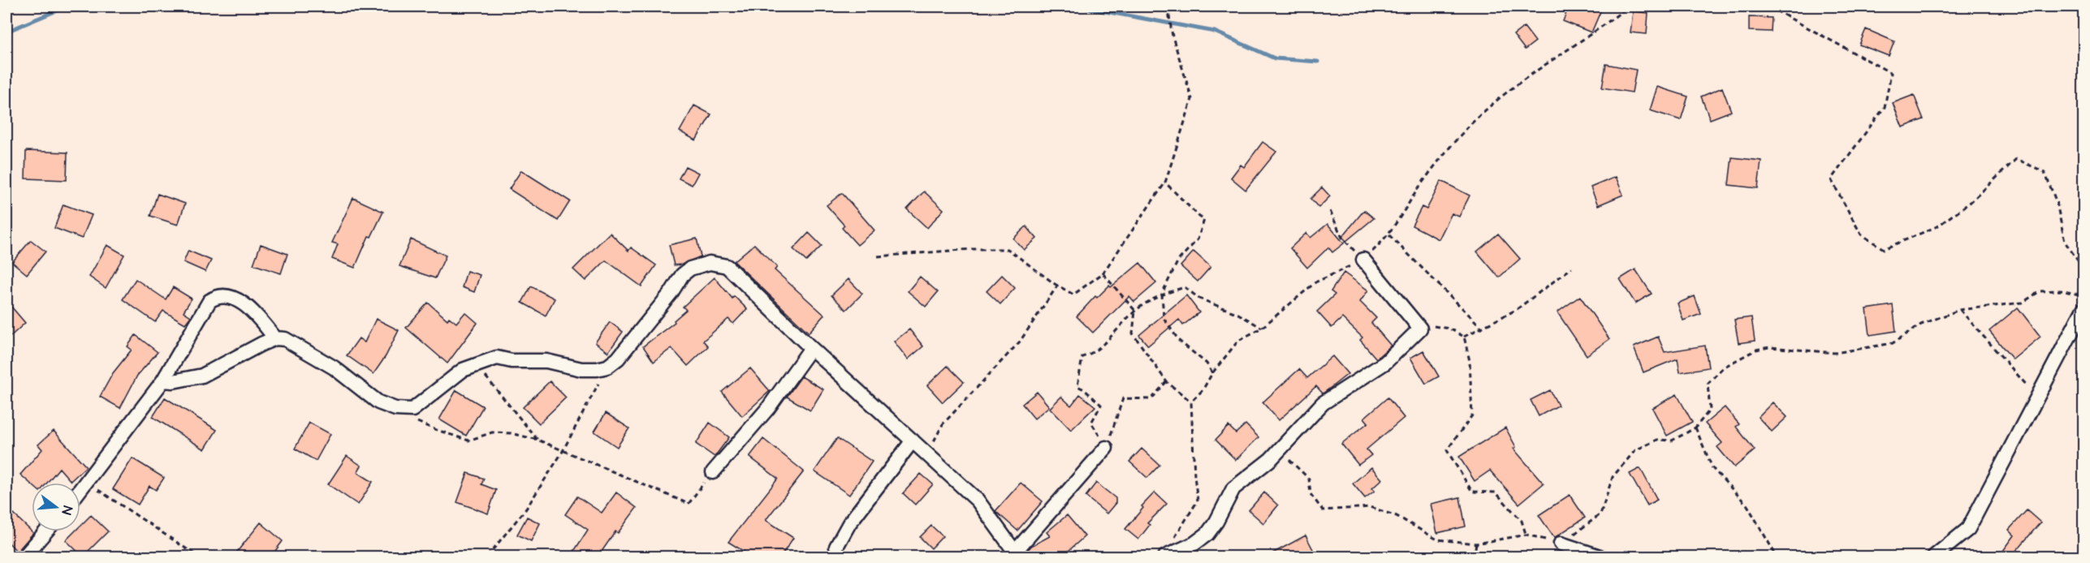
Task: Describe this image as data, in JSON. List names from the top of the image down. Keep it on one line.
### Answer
{"north":"right"}
